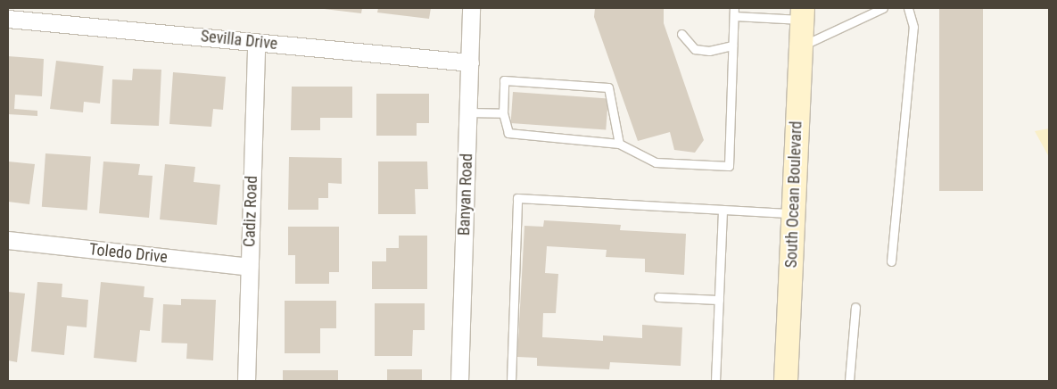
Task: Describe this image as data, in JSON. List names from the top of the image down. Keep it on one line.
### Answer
{"streets":{"main road":["South Ocean Boulevard"],"street":["Sevilla Drive","Banyan Road","Cadiz Road","Toledo Drive"]},"crossings":[["Sevilla Drive","Banyan Road"],["Sevilla Drive","Cadiz Road"],["Cadiz Road","Toledo Drive"]]}
